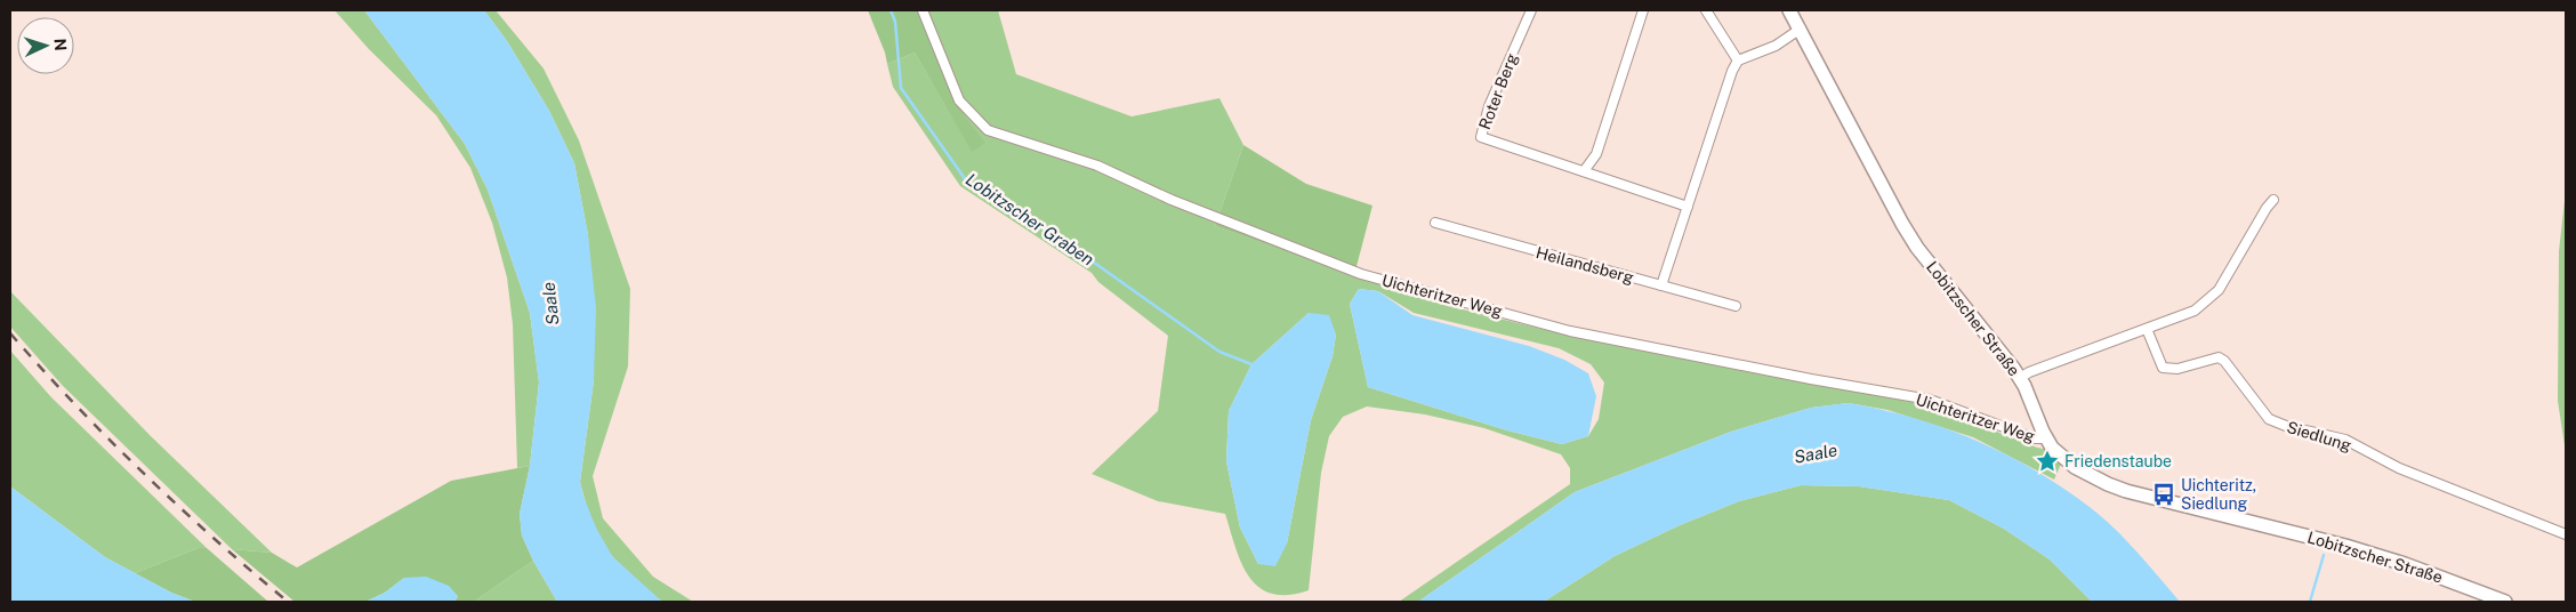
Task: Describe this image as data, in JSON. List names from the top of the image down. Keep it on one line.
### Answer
{"streets":{"street":["Roter Berg","Heilandsberg","Uichteritzer Weg","Lobitzscher Straße","Siedlung"]},"crossings":[["Uichteritzer Weg","Lobitzscher Straße"]],"water":["Lobitzscher Graben","Saale"],"places":{"place":["Friedenstaube"],"bus stop":["Uichteritz, Siedlung"]},"north":"right"}
